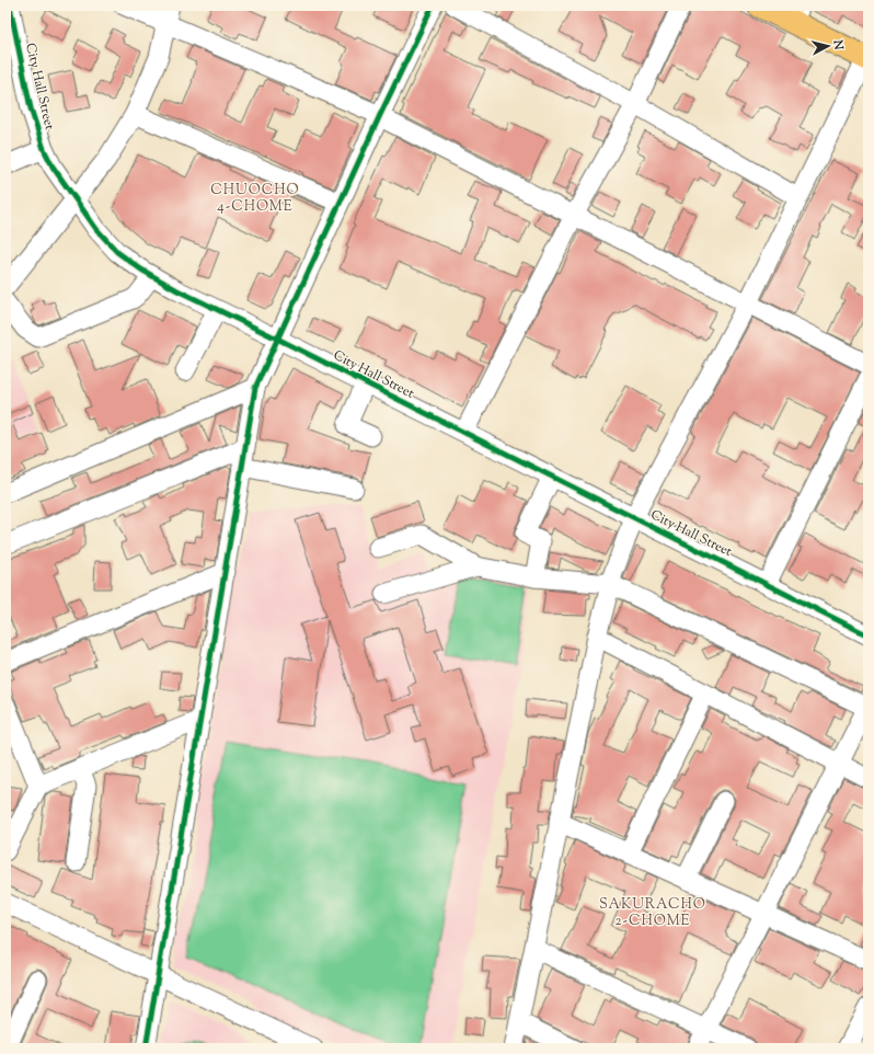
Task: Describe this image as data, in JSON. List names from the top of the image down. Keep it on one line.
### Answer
{"streets":{"street":["City Hall Street"]},"districts":["CHUOCHO 4-CHOME","SAKURACHO 2-CHOME"],"north":"right"}
